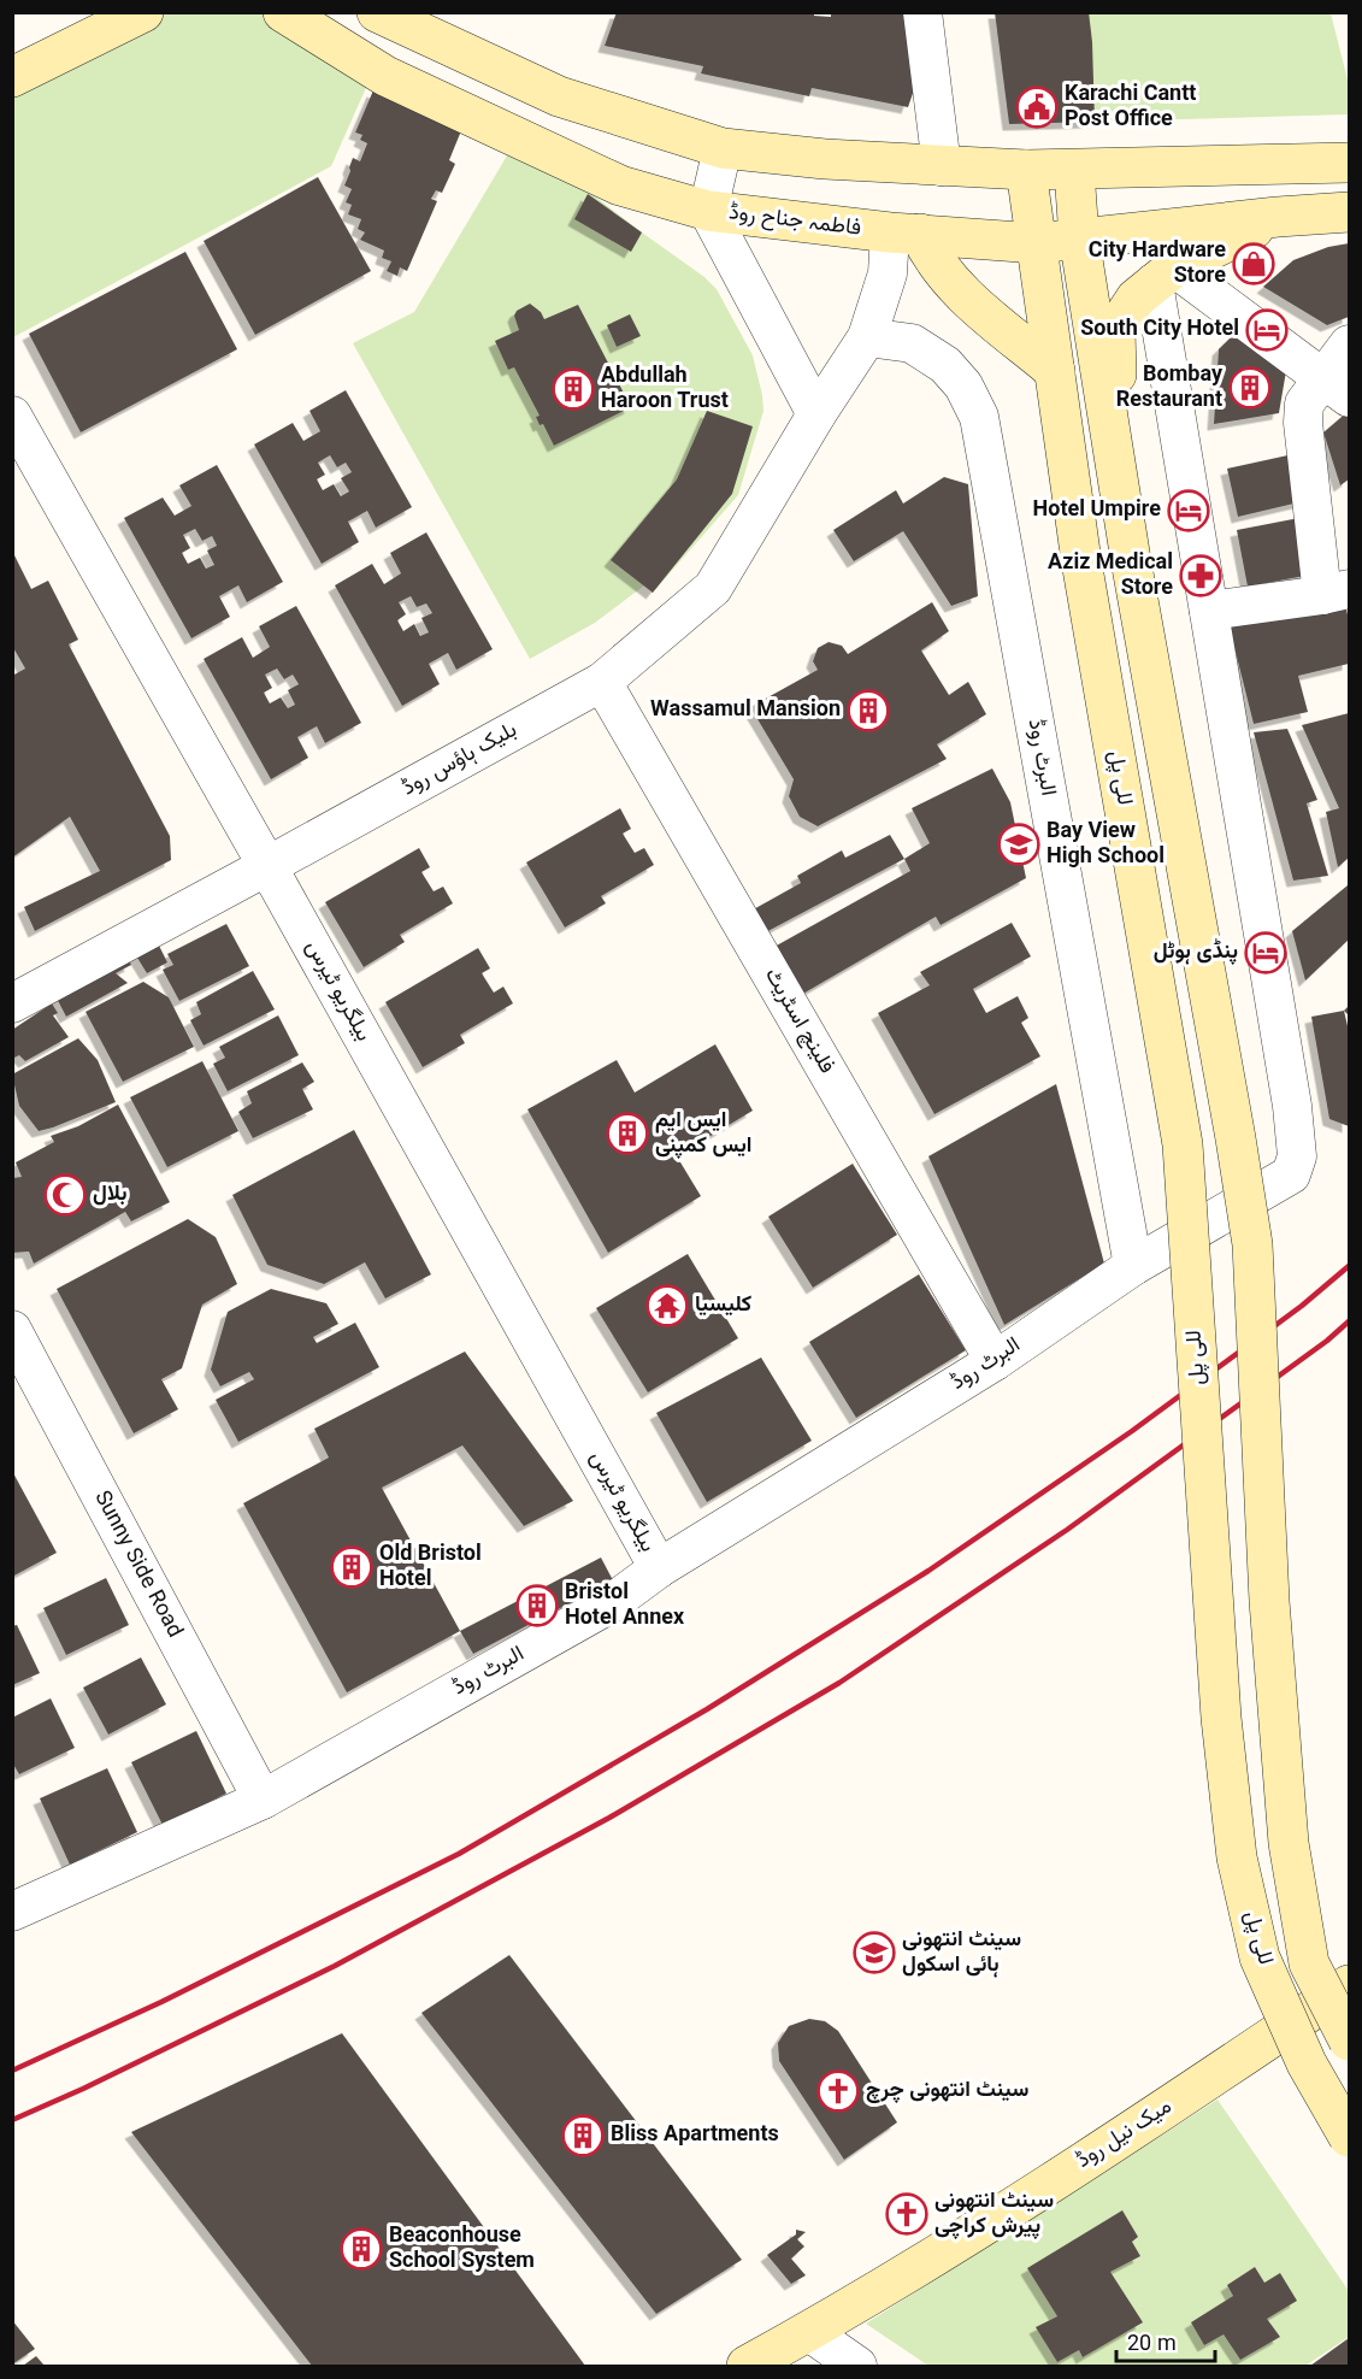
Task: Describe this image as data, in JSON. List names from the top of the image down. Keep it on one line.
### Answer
{"streets":{"main road":["فاطمہ جناح روڈ","للی پل","میک نیل روڈ"],"street":["البرٹ روڈ","بلیک ہاؤس روڈ","بیلگریو ٹیرس","فلینچ اسٹریٹ","Sunny Side Road"]},"crossings":[["فاطمہ جناح روڈ","بلیک ہاؤس روڈ"],["فاطمہ جناح روڈ","للی پل"],["البرٹ روڈ","بلیک ہاؤس روڈ"],["البرٹ روڈ","بیلگریو ٹیرس"],["البرٹ روڈ","فلینچ اسٹریٹ"],["البرٹ روڈ","Sunny Side Road"],["بلیک ہاؤس روڈ","بیلگریو ٹیرس"],["بلیک ہاؤس روڈ","فلینچ اسٹریٹ"]],"places":{"public building":["Karachi Cantt Post Office"],"shop":["City Hardware Store"],"hotel":["South City Hotel","Hotel Umpire","پنڈی ہوٹل"],"building":["Bombay Restaurant","Abdullah Haroon Trust","Wassamul Mansion","ایس ایم ایس کمپنی","Old Bristol Hotel","Bristol Hotel Annex","Bliss Apartments","Beaconhouse School System"],"pharmacy":["Aziz Medical Store"],"school or university":["Bay View High School","سینٹ انتھونی ہائی اسکول"],"mosque":["بلال"],"temple":["کلیسیا"],"church":["سینٹ انتھونی چرچ","سینٹ انتھونی پیرش کراچی"]},"scale_bar":"20 m"}
